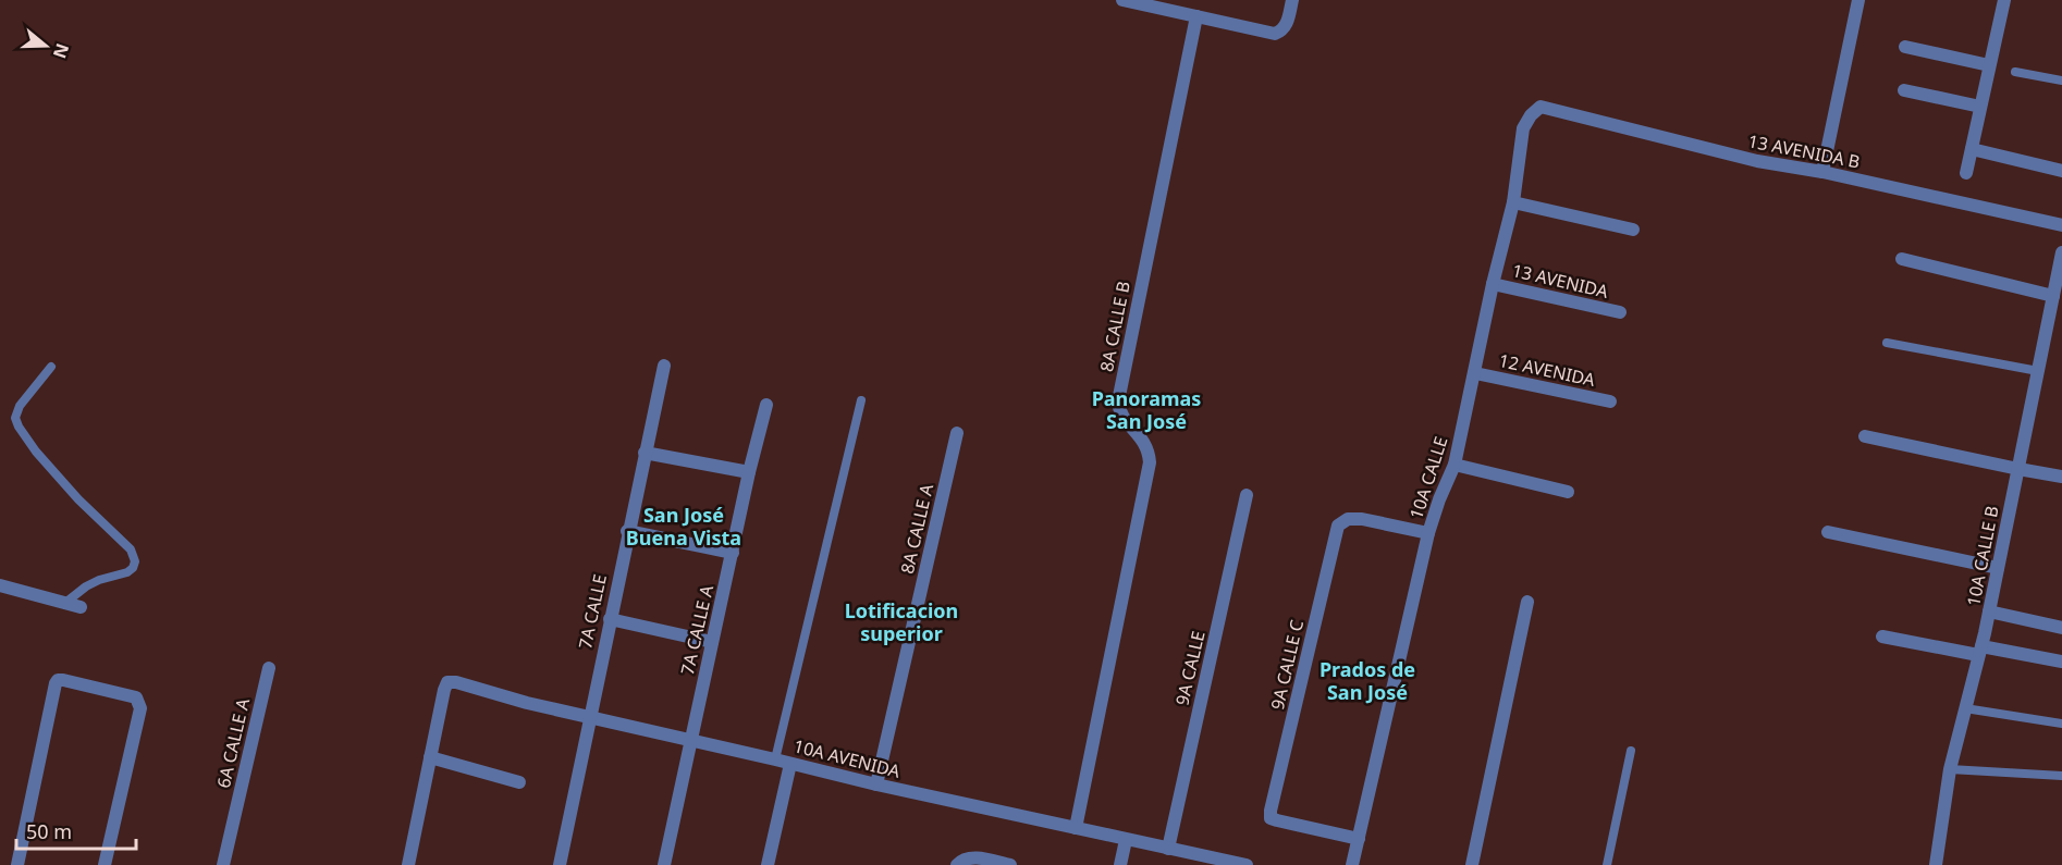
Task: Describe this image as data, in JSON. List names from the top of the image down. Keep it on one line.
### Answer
{"streets":{"street":["13 AVENIDA B","13 AVENIDA","8A CALLE B","12 AVENIDA","10A CALLE","8A CALLE A","10A CALLE B","7A CALLE","7A CALLE A","9A CALLE C","9A CALLE","6A CALLE A","10A AVENIDA"]},"crossings":[["13 AVENIDA B","10A CALLE"],["13 AVENIDA","10A CALLE"],["8A CALLE B","10A AVENIDA"],["12 AVENIDA","10A CALLE"],["10A CALLE","9A CALLE C"],["8A CALLE A","10A AVENIDA"],["7A CALLE","10A AVENIDA"],["7A CALLE A","10A AVENIDA"],["9A CALLE","10A AVENIDA"]],"districts":["Panoramas San José","San José Buena Vista","Lotificacion superior","Prados de San José"],"scale_bar":"50 m","north":"right"}
